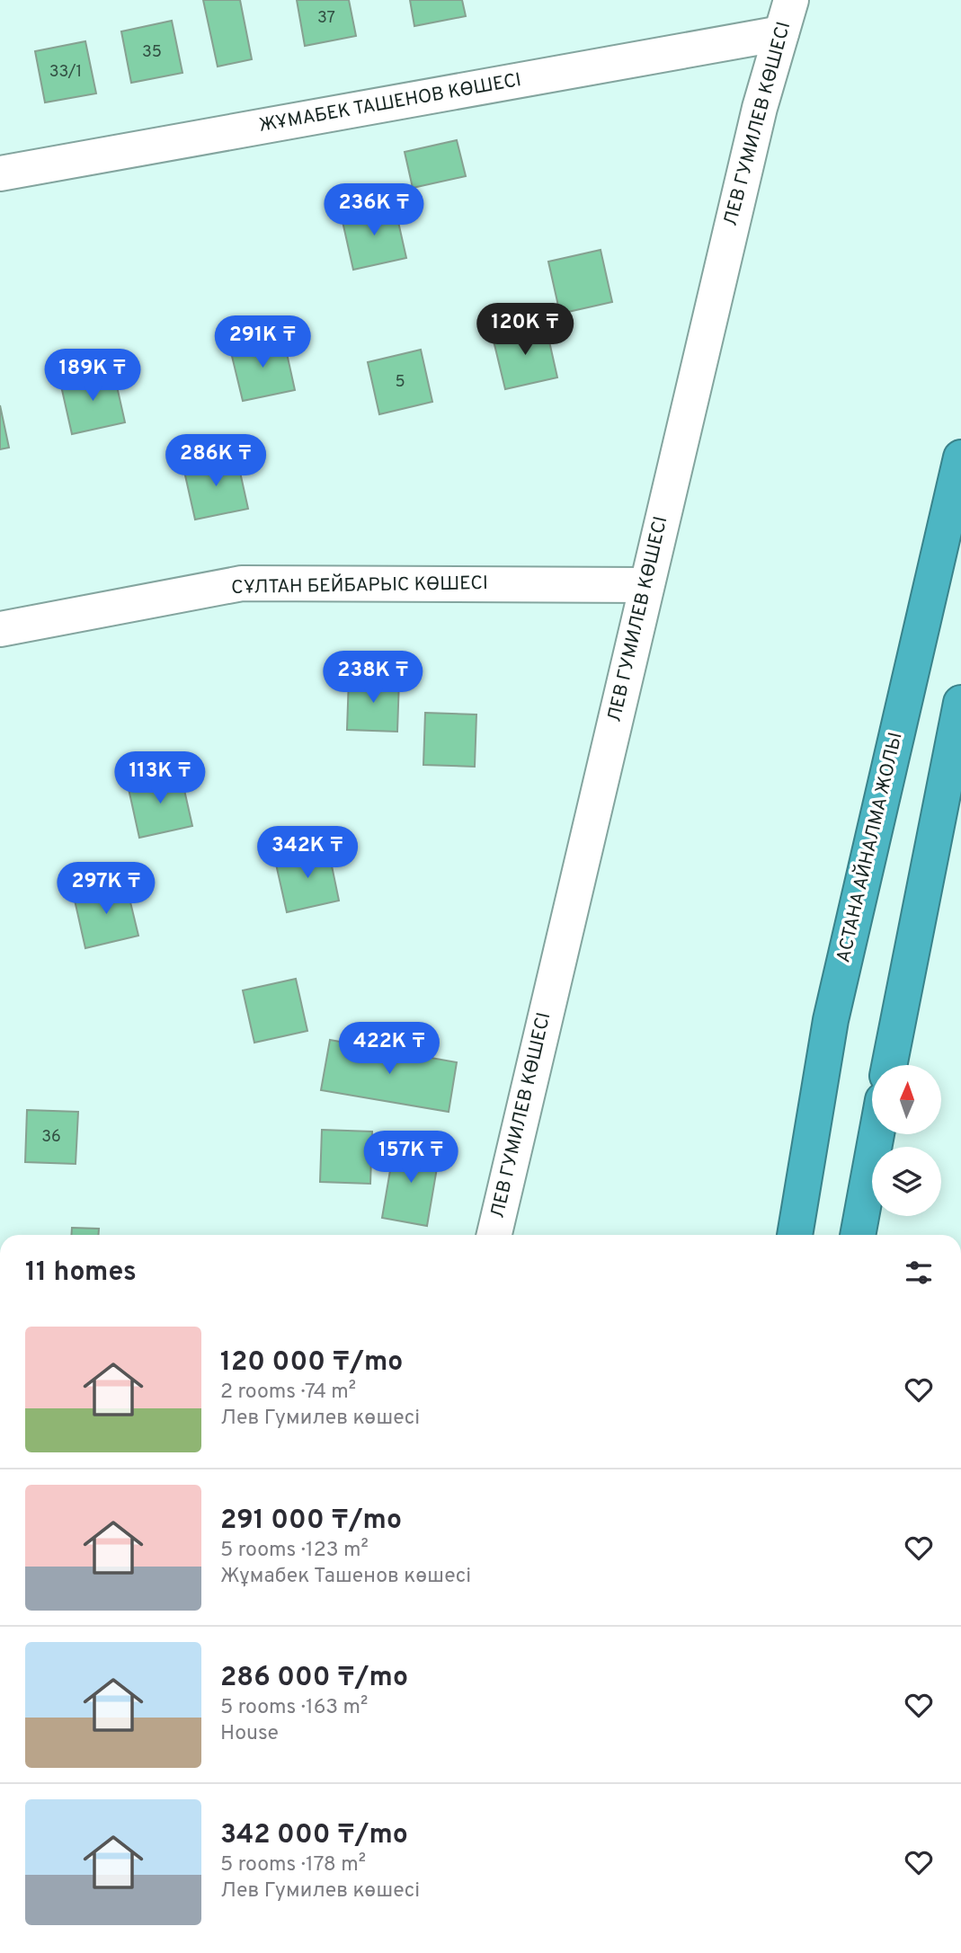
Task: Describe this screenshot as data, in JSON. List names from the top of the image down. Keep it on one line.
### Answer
{"streets":{"highway":["АСТАНА АЙНАЛМА ЖОЛЫ"],"street":["ЖҰМАБЕК ТАШЕНОВ КӨШЕСІ","ЛЕВ ГУМИЛЕВ КӨШЕСІ","СҰЛТАН БЕЙБАРЫС КӨШЕСІ"]},"crossings":[["ЖҰМАБЕК ТАШЕНОВ КӨШЕСІ","ЛЕВ ГУМИЛЕВ КӨШЕСІ"],["ЛЕВ ГУМИЛЕВ КӨШЕСІ","СҰЛТАН БЕЙБАРЫС КӨШЕСІ"]],"house_numbers":["37","35","33/1","5","36"],"north":"top","page":{"price":["236K ₸","120K ₸","291K ₸","189K ₸","286K ₸","238K ₸","113K ₸","342K ₸","297K ₸","422K ₸","157K ₸"],"heading":"11 homes","list":[{"name":"120 000 ₸/mo","note":"2 rooms · 74 m² · Лев Гумилев көшесі"},{"name":"291 000 ₸/mo","note":"5 rooms · 123 m² · Жұмабек Ташенов көшесі"},{"name":"286 000 ₸/mo","note":"5 rooms · 163 m² · House"},{"name":"342 000 ₸/mo","note":"5 rooms · 178 m² · Лев Гумилев көшесі"}]}}
